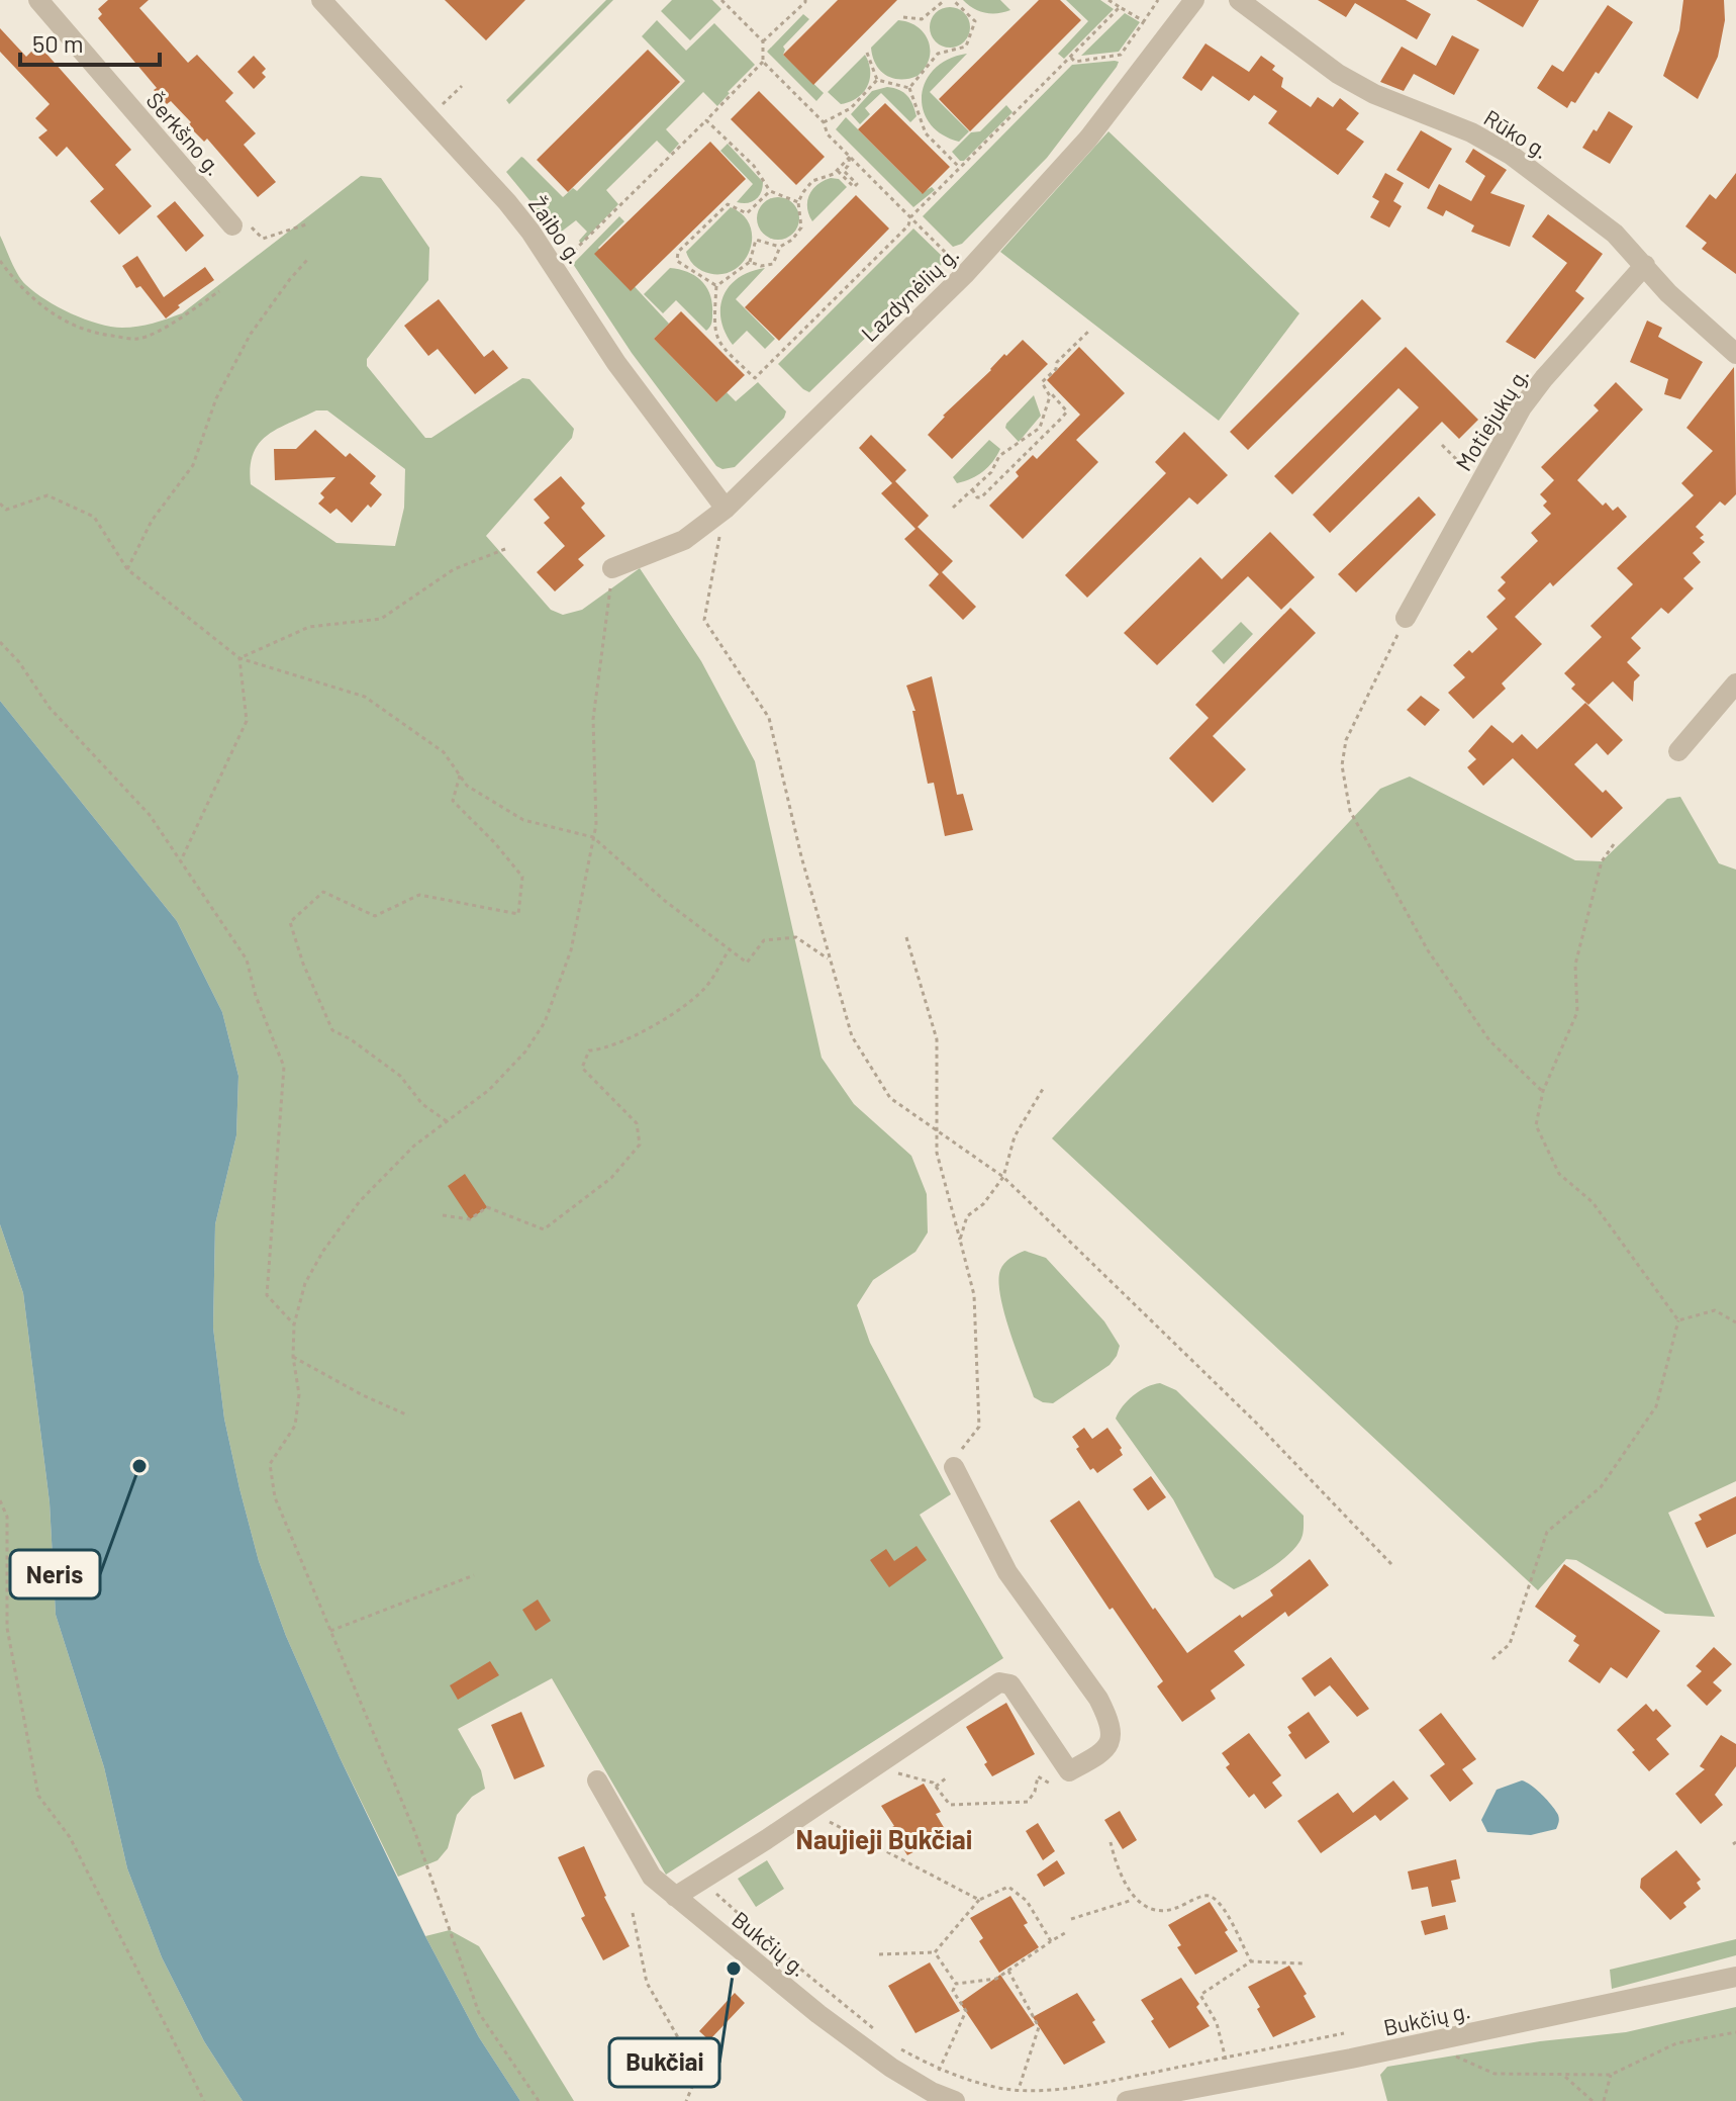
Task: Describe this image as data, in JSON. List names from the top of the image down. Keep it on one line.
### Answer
{"streets":{"street":["Šerkšno g.","Rūko g.","Žaibo g.","Lazdynėlių g.","Motiejukų g.","Bukčių g."]},"crossings":[["Rūko g.","Motiejukų g."],["Žaibo g.","Lazdynėlių g."]],"districts":["Naujieji Bukčiai"],"places":["Neris","Bukčiai"],"scale_bar":"50 m"}
